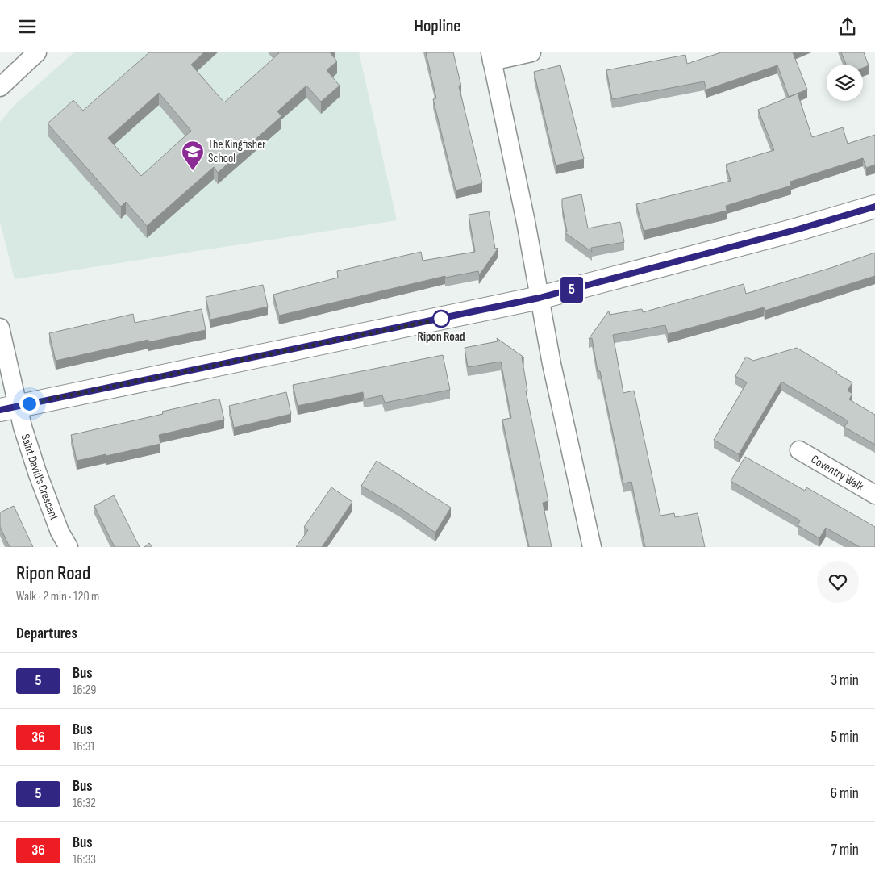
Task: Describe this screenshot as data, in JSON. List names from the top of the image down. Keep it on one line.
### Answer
{"streets":{"street":["Coventry Walk","Saint David's Crescent"]},"places":{"school or university":["The Kingfisher School"],"other":["Ripon Road"]},"lines":["bus line 5"],"page":{"header":"Hopline","on_map":"5","heading":[["Ripon Road","Walk · 2 min · 120 m"],"Departures"],"list":[{"mark":"5","name":"Bus","note":"16:29","value":"3 min"},{"mark":"36","name":"Bus","note":"16:31","value":"5 min"},{"mark":"5","name":"Bus","note":"16:32","value":"6 min"},{"mark":"36","name":"Bus","note":"16:33","value":"7 min"}]}}
